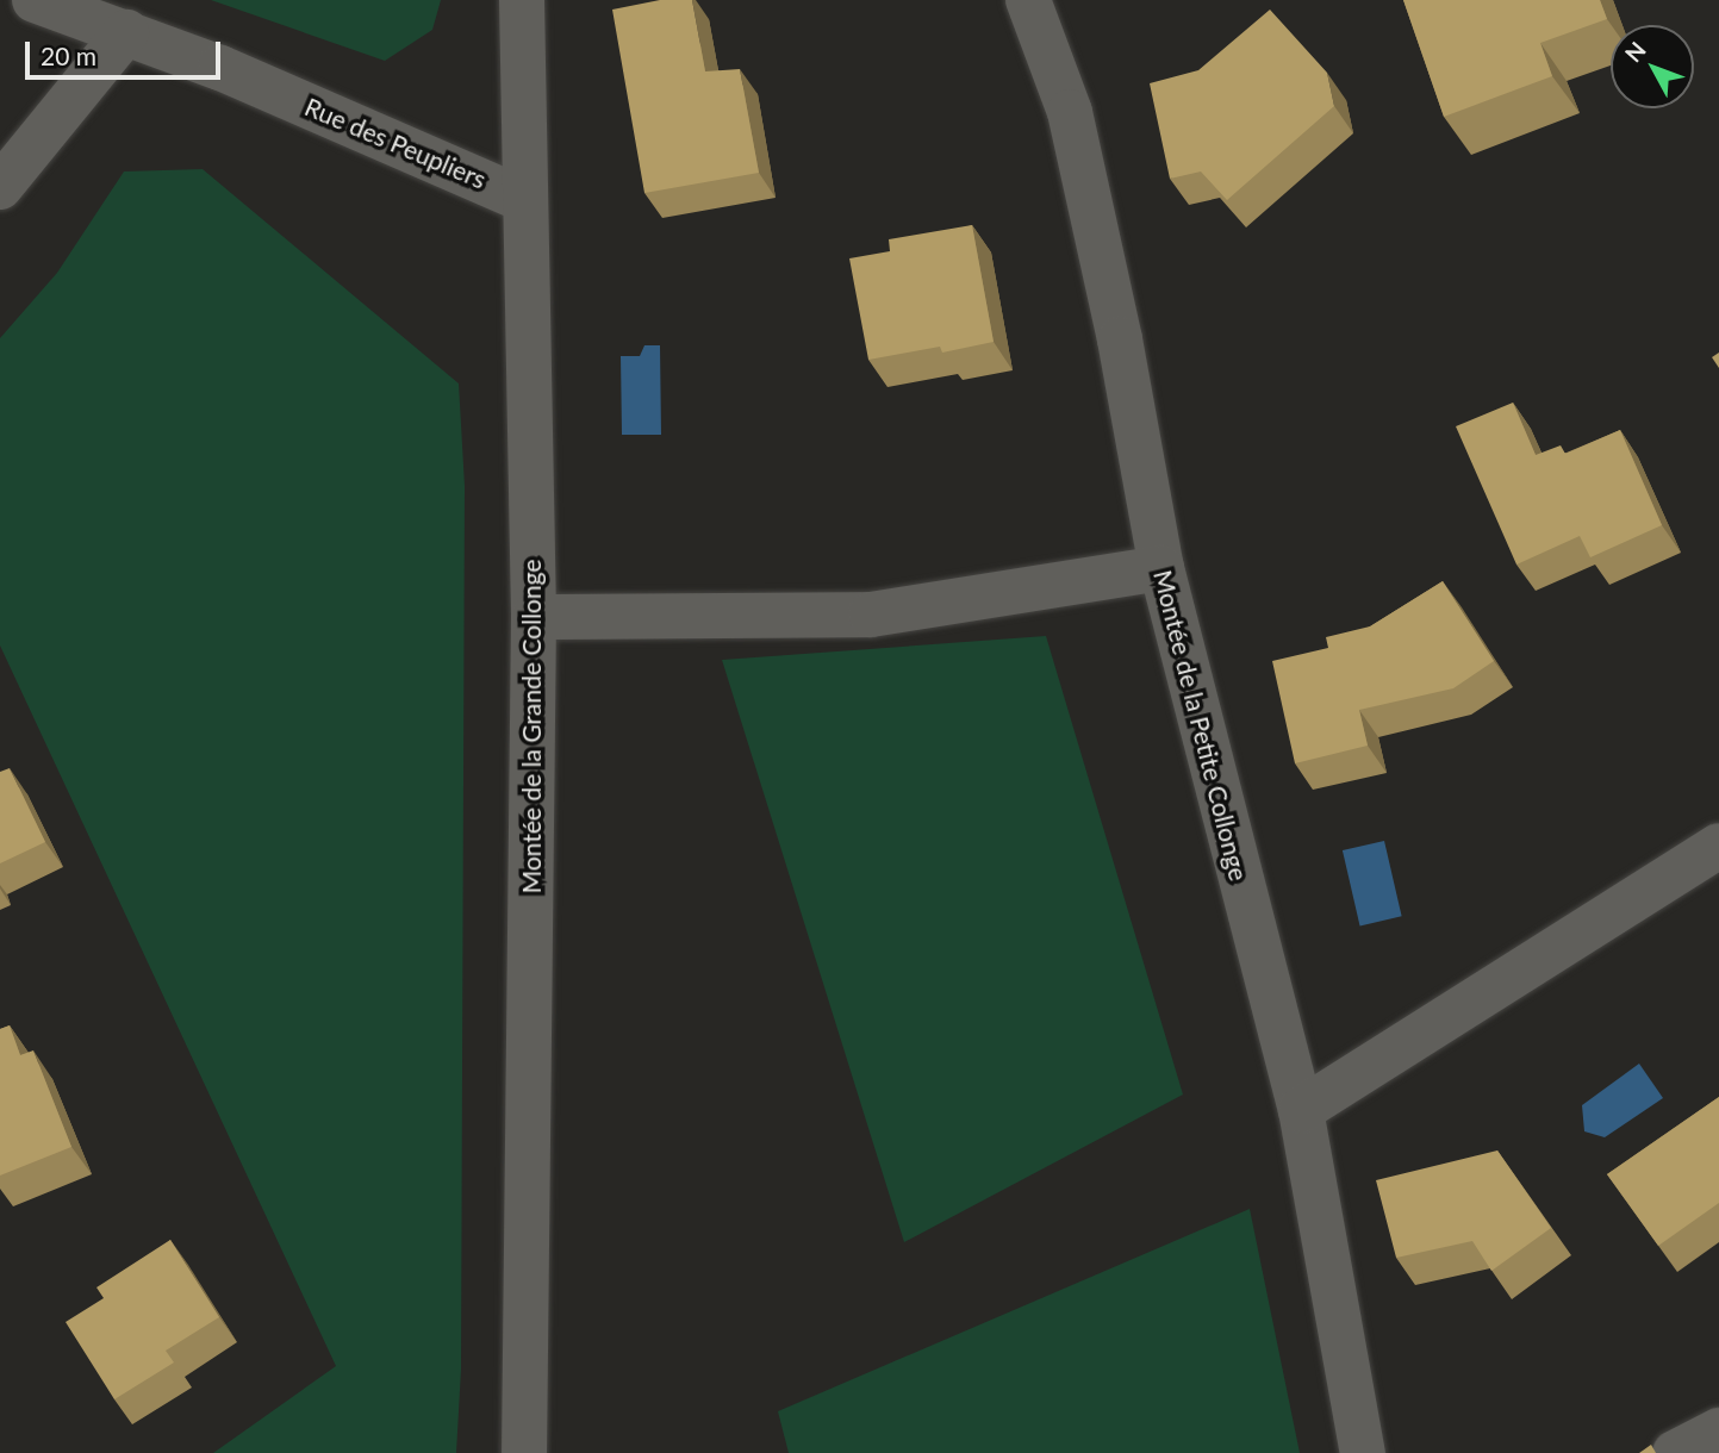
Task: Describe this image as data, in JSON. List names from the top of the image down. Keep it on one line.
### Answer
{"streets":{"street":["Rue des Peupliers","Montée de la Petite Collonge","Montée de la Grande Collonge"]},"crossings":[["Rue des Peupliers","Montée de la Grande Collonge"]],"scale_bar":"20 m","north":"top left"}
